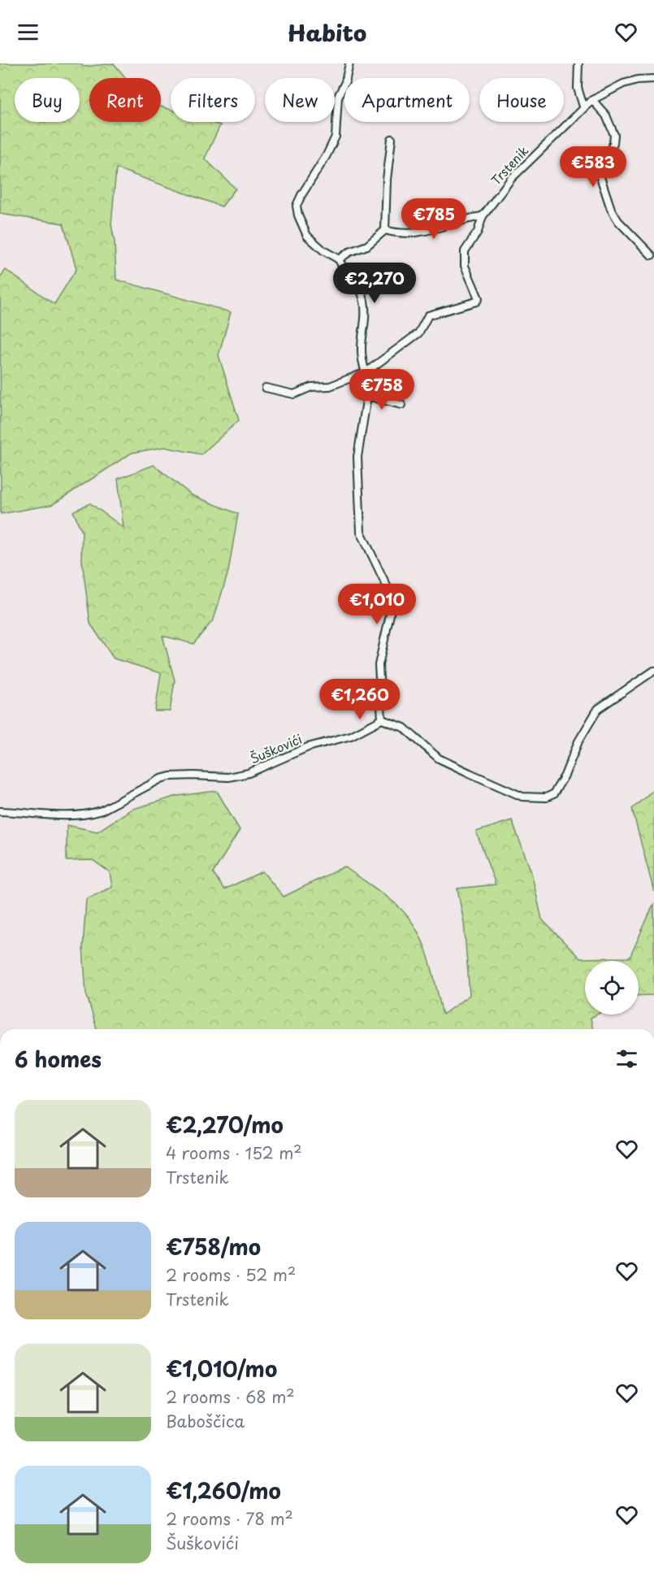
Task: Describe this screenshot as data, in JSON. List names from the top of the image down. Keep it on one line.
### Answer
{"streets":{"street":["Trstenik","Šuškovići"]},"page":{"header":"Habito","chip":["Buy","Rent","Filters","New","Apartment","House"],"price":["€583","€785","€2,270","€758","€1,010","€1,260"],"heading":"6 homes","list":[{"name":"€2,270/mo","note":"4 rooms · 152 m² · Trstenik"},{"name":"€758/mo","note":"2 rooms · 52 m² · Trstenik"},{"name":"€1,010/mo","note":"2 rooms · 68 m² · Baboščica"},{"name":"€1,260/mo","note":"2 rooms · 78 m² · Šuškovići"}]}}
